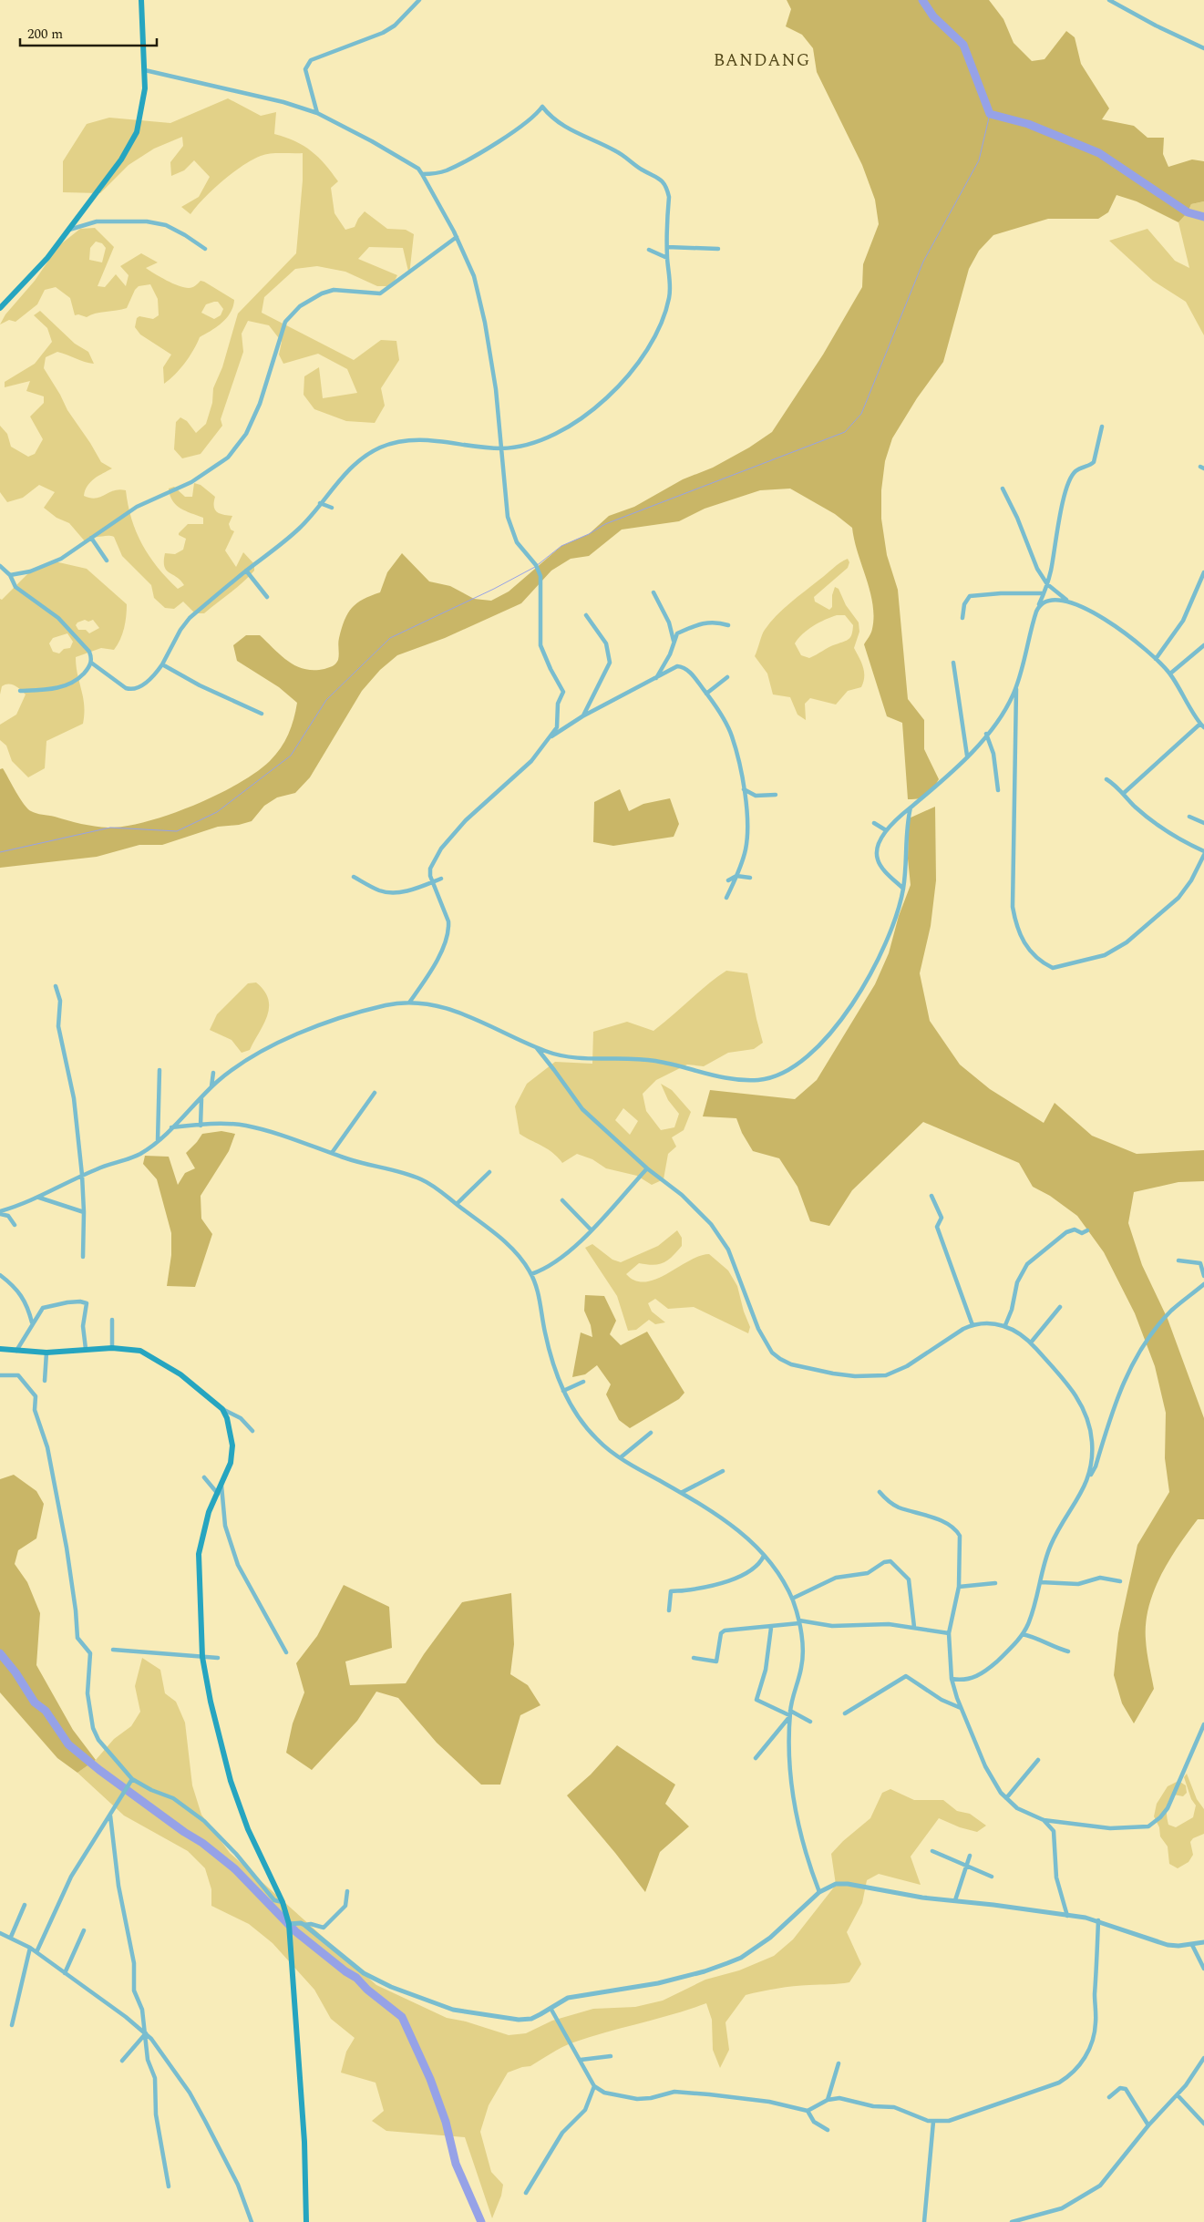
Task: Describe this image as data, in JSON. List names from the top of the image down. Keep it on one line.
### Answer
{"districts":["BANDANG"],"scale_bar":"200 m"}
